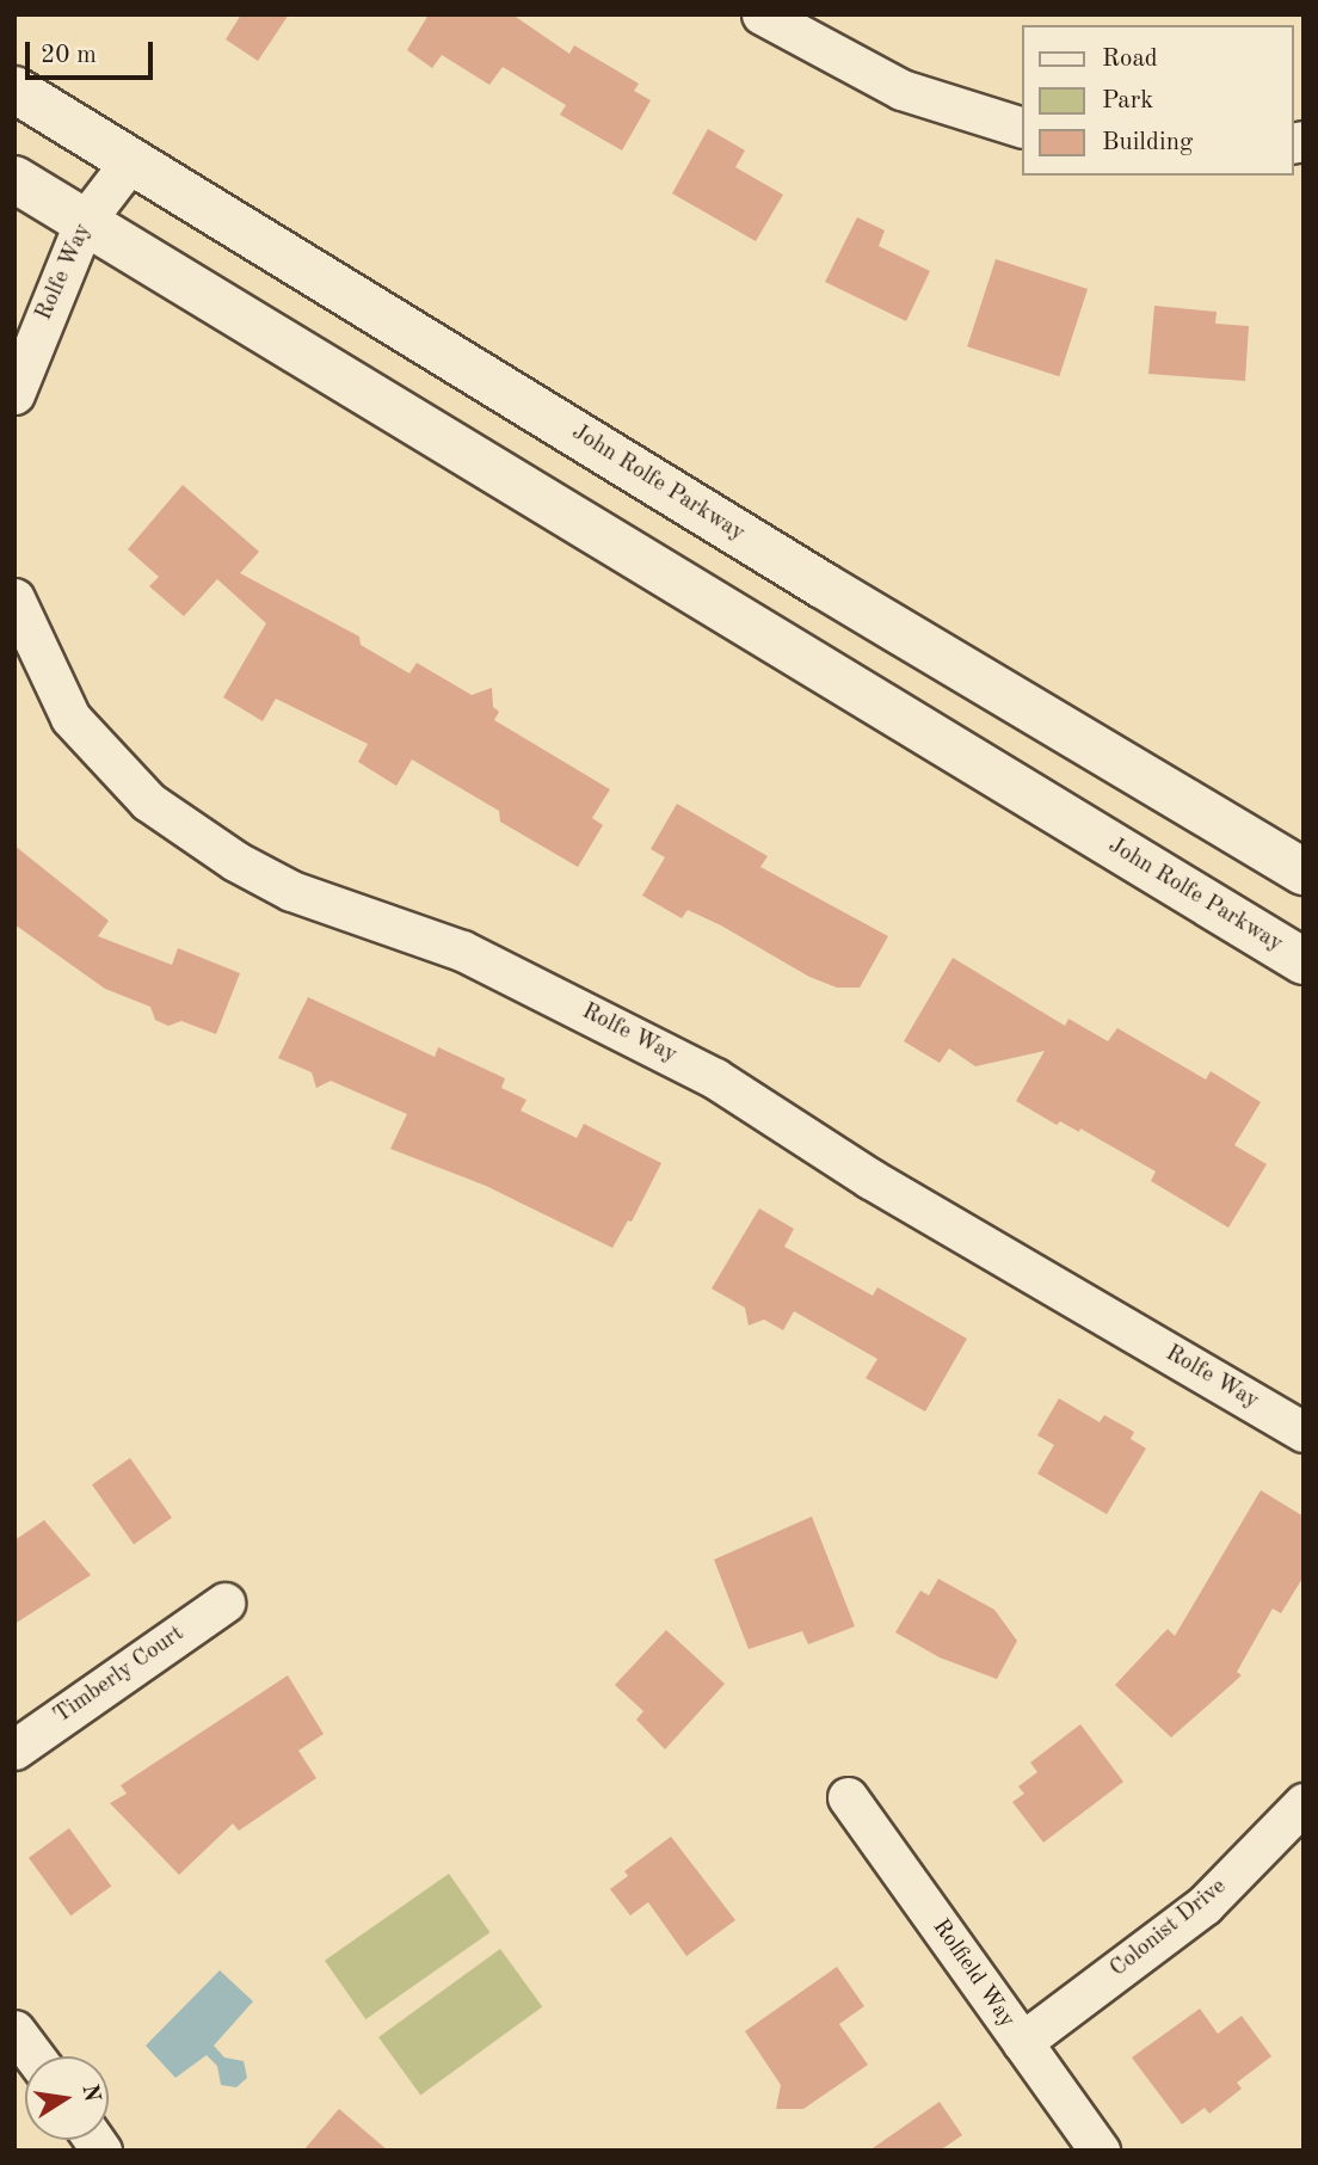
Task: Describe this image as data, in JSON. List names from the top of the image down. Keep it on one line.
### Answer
{"streets":{"main road":["John Rolfe Parkway"],"street":["Rolfe Way","Timberly Court","Colonist Drive","Rolfield Way"]},"crossings":[["Rolfe Way","John Rolfe Parkway"],["Colonist Drive","Rolfield Way"]],"legend":["Road","Park","Building"],"scale_bar":"20 m","north":"right"}
